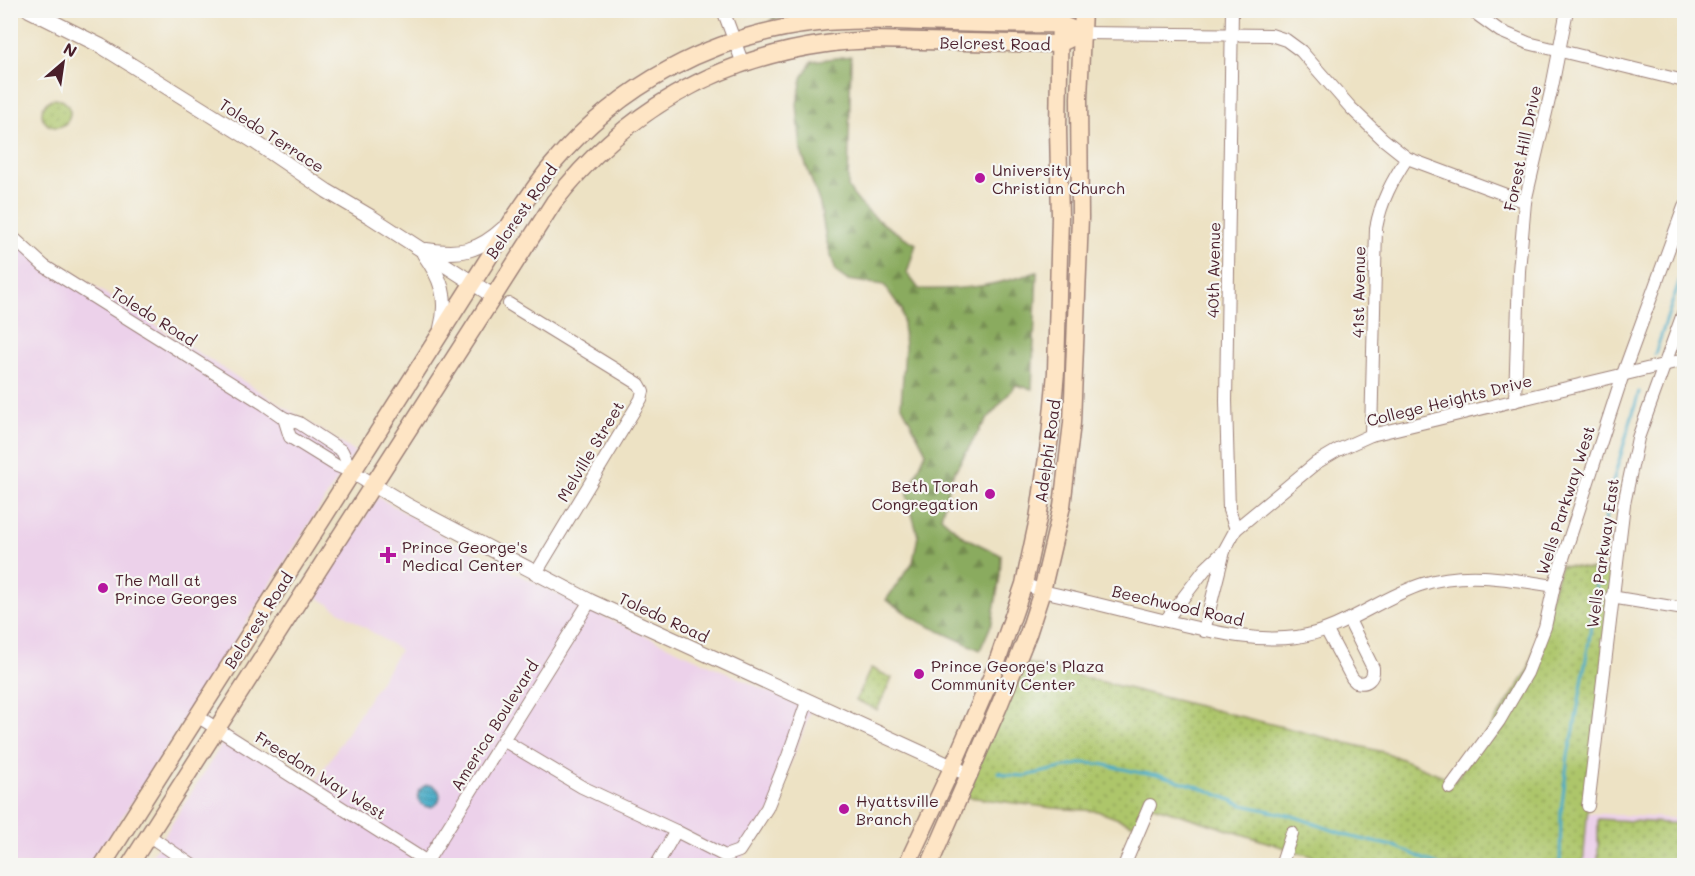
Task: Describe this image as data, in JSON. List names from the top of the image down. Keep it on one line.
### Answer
{"streets":{"main road":["Belcrest Road","Adelphi Road"],"street":["Toledo Terrace","Forest Hill Drive","40th Avenue","41st Avenue","Toledo Road","College Heights Drive","Melville Street","Wells Parkway West","Wells Parkway East","Beechwood Road","America Boulevard","Freedom Way West"]},"crossings":[["Belcrest Road","Toledo Terrace"],["Belcrest Road","Toledo Road"],["Belcrest Road","Adelphi Road"],["Belcrest Road","Freedom Way West"],["Forest Hill Drive","College Heights Drive"],["40th Avenue","College Heights Drive"],["41st Avenue","College Heights Drive"],["Toledo Road","Melville Street"],["Toledo Road","Adelphi Road"],["Toledo Road","America Boulevard"],["College Heights Drive","Wells Parkway West"],["College Heights Drive","Wells Parkway East"],["College Heights Drive","Beechwood Road"],["Adelphi Road","Beechwood Road"],["Wells Parkway West","Beechwood Road"],["America Boulevard","Freedom Way West"]],"places":{"other":["University Christian Church","Beth Torah Congregation","The Mall at Prince Georges","Prince George's Plaza Community Center","Hyattsville Branch"],"health":["Prince George's Medical Center"]},"north":"top right"}
